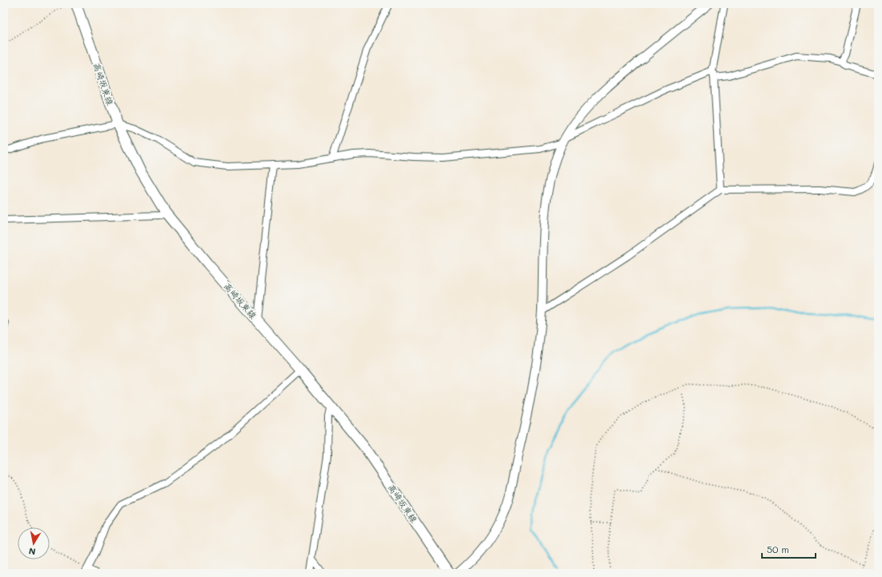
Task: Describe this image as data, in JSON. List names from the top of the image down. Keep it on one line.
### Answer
{"streets":{"main road":["高崎坂東線"]},"scale_bar":"50 m","north":"bottom"}
